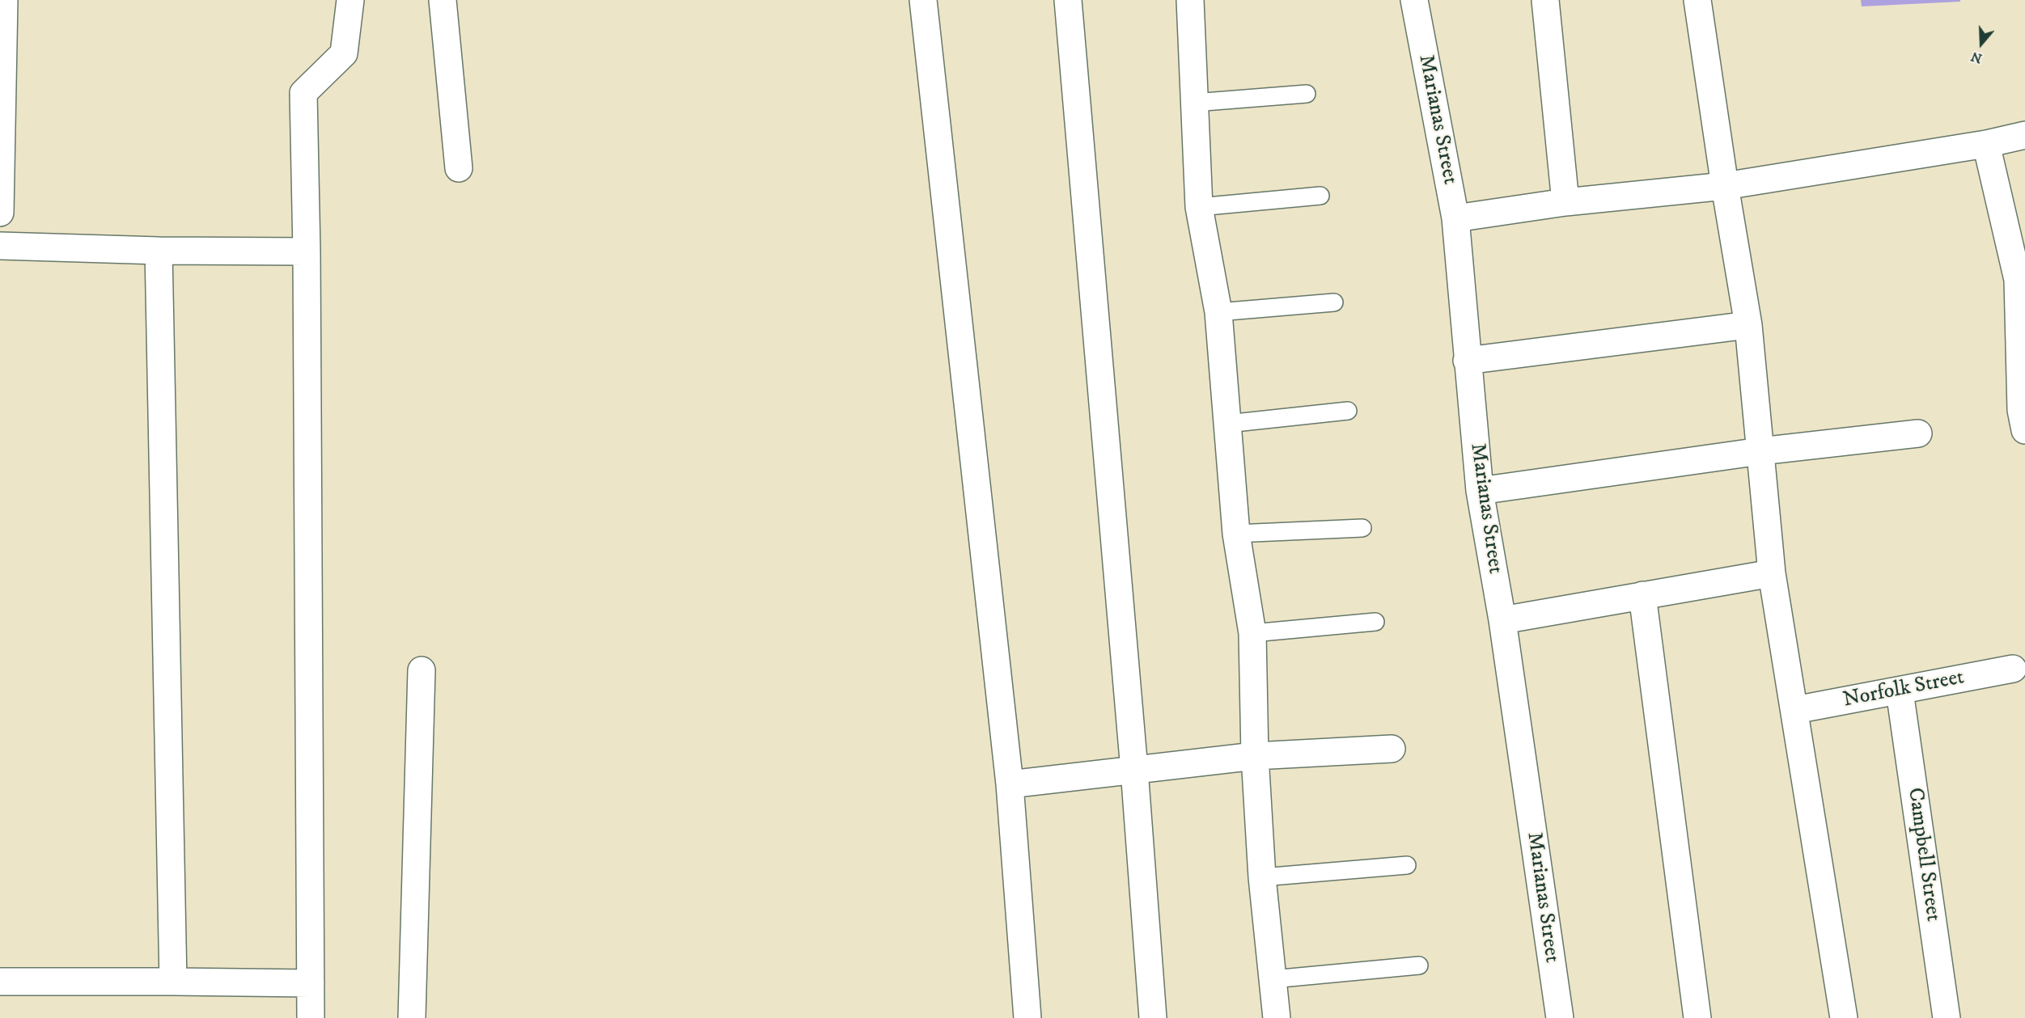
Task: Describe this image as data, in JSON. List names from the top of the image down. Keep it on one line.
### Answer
{"streets":{"street":["Marianas Street","Norfolk Street","Campbell Street"]},"crossings":[["Norfolk Street","Campbell Street"]],"north":"bottom"}
